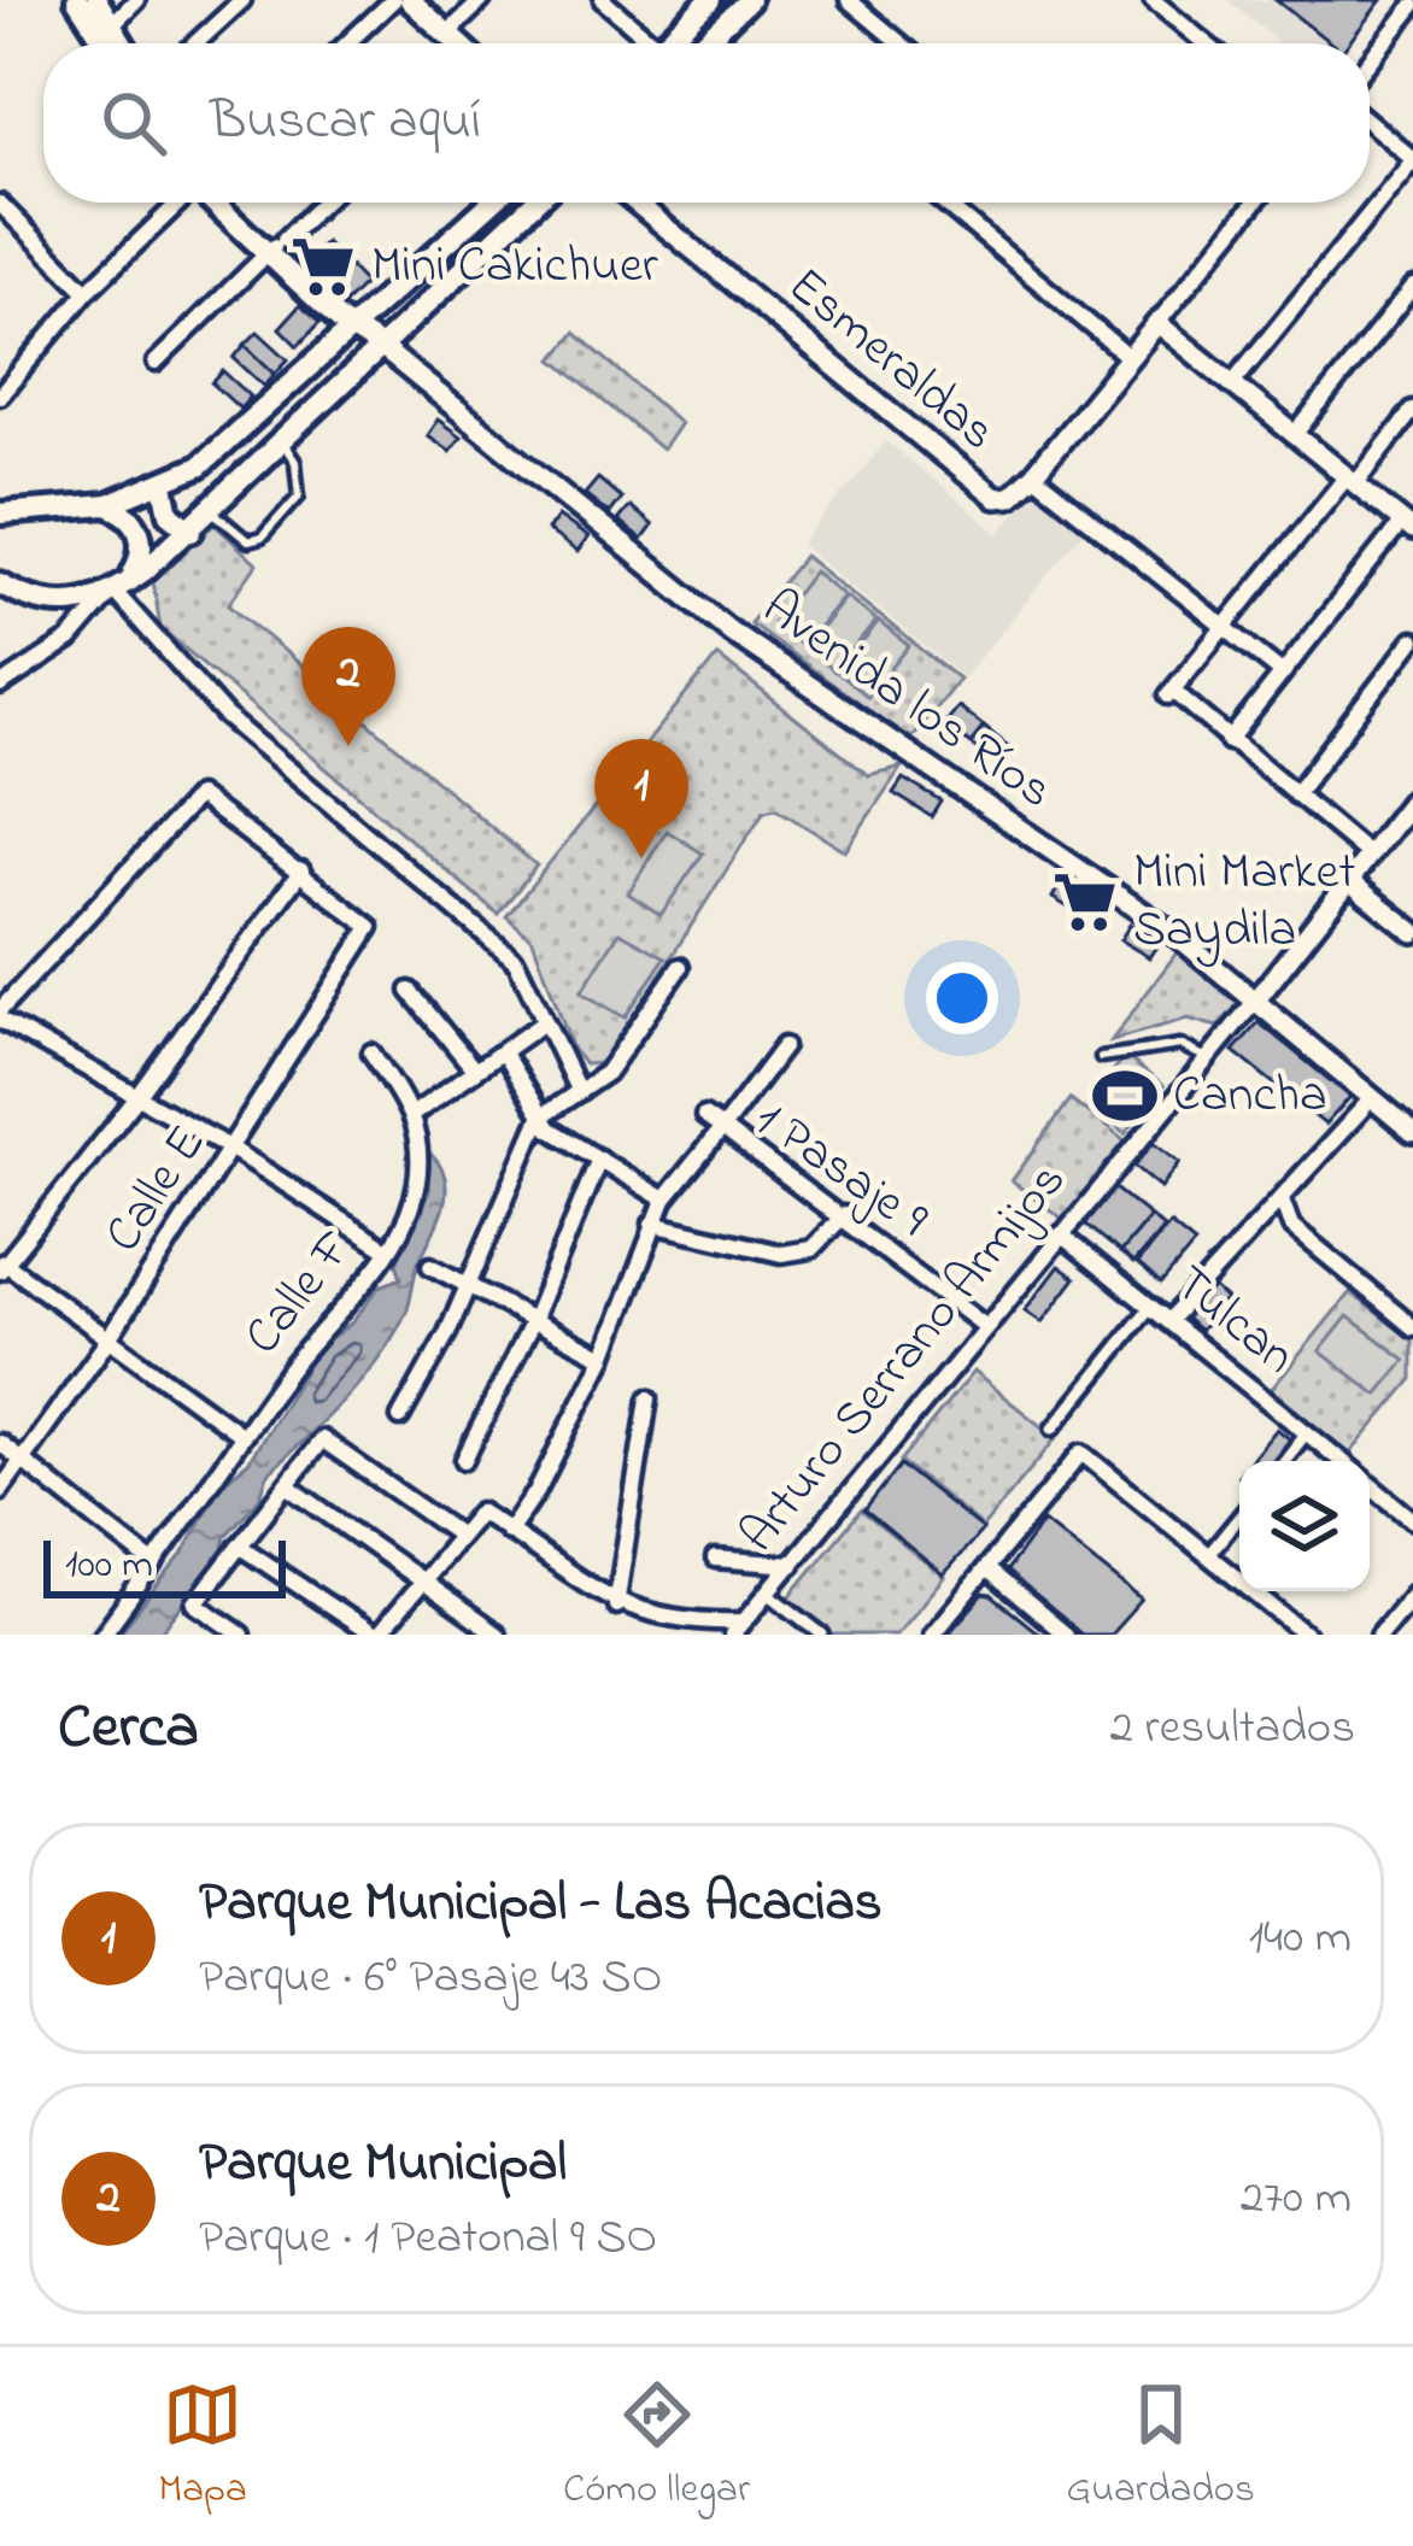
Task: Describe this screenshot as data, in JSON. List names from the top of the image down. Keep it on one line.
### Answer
{"streets":{"main road":["Avenida los Ríos"],"street":["Esmeraldas","1 Pasaje 9","Calle E","Calle F","Tulcan","Arturo Serrano Armijos"]},"crossings":[["Avenida los Ríos","Arturo Serrano Armijos"],["1 Pasaje 9","Arturo Serrano Armijos"],["Tulcan","Arturo Serrano Armijos"]],"places":{"supermarket":["Mini Cakichuer","Mini Market Saydila"],"sports":["Cancha"]},"scale_bar":"100 m","page":{"search":"Buscar aquí","pins":["2","1"],"scale":"100 m","heading":["Cerca","2 resultados"],"list":[{"mark":"1","name":"Parque Municipal - Las Acacias","note":"Parque · 6° Pasaje 43 SO","value":"140 m"},{"mark":"2","name":"Parque Municipal","note":"Parque · 1 Peatonal 9 SO","value":"270 m"}],"nav":["Mapa","Cómo llegar","Guardados"]}}
